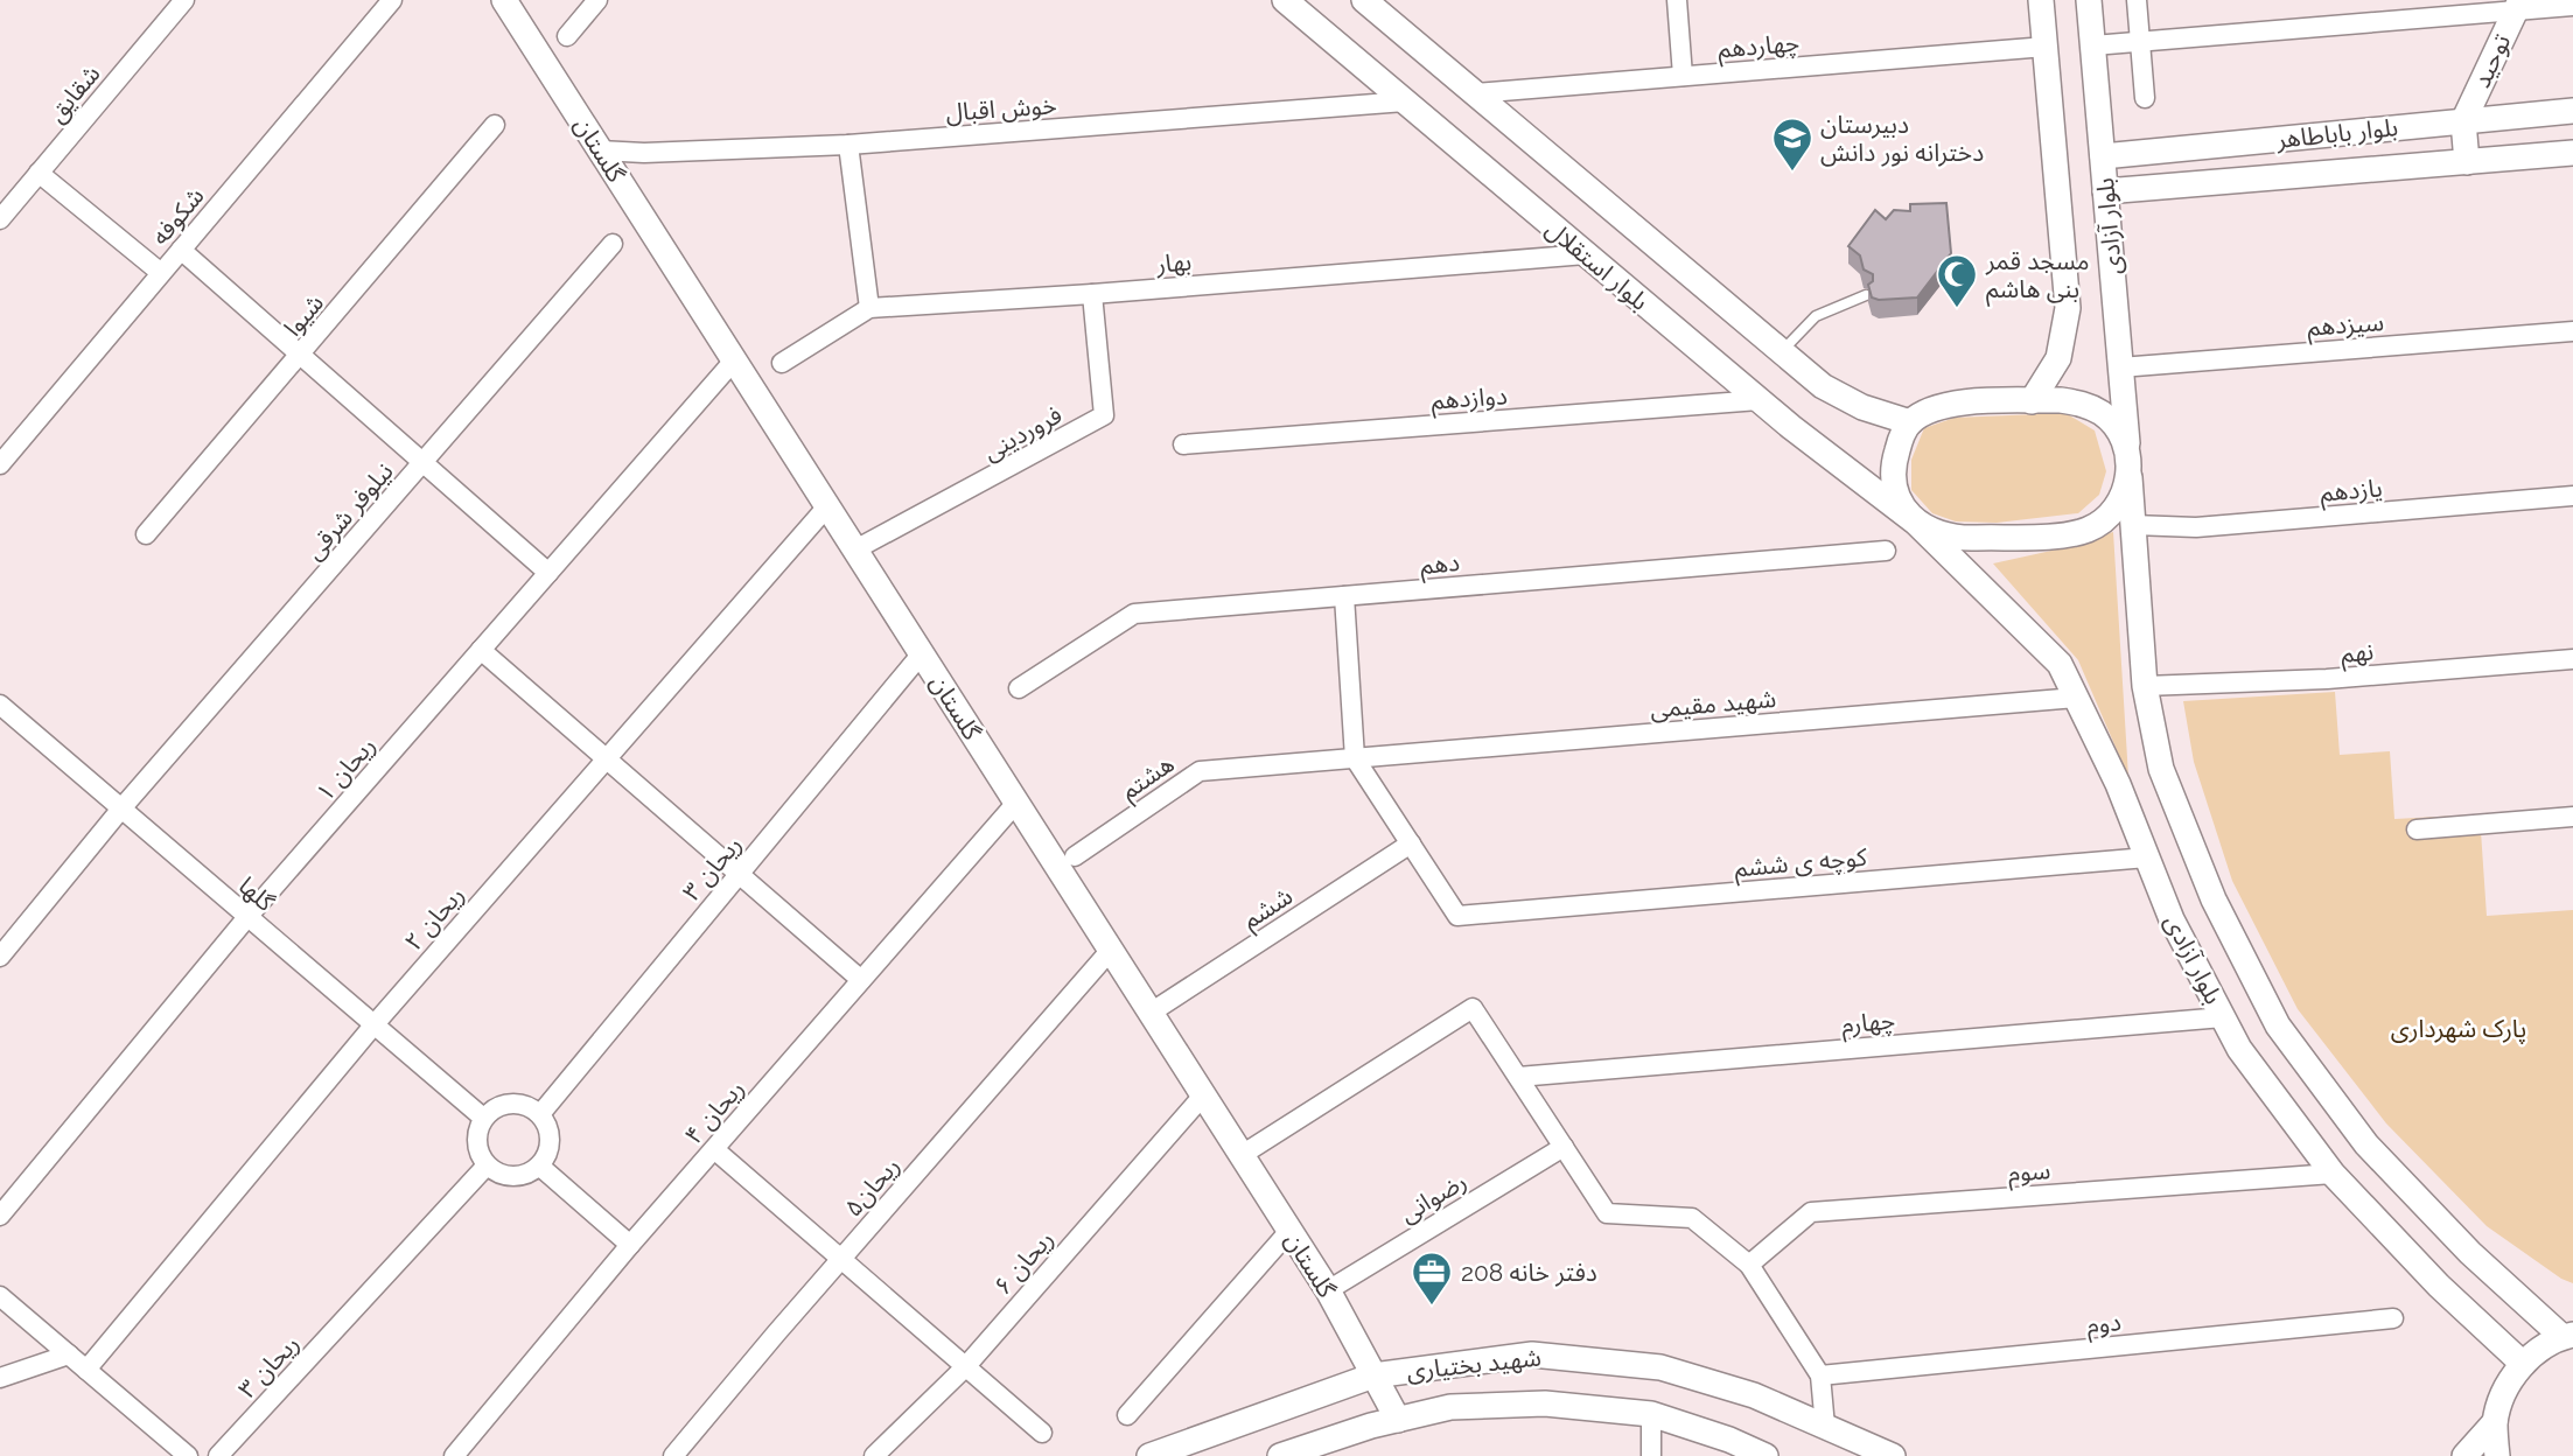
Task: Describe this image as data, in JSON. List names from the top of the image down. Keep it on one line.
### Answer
{"streets":{"main road":["توحید","بلوار باباطاهر","گلستان","بلوار آزادی","بلوار استقلال","شهید بختیاری"],"street":["چهاردهم","شقایق","خوش اقبال","شکوفه","بهار","شیوا","سیزدهم","دوازدهم","فروردینی","یازدهم","نیلوفر شرقی","دهم","نهم","شهید مقیمی","ریحان ۱","هشتم","کوچه ی ششم","ریحان ۳","گلها","ششم","ریحان ۲","چهارم","ریحان ۴","سوم","ریحان۵","رضوانی","ریحان ۶","دوم"]},"crossings":[["چهاردهم","بلوار آزادی"],["توحید","بلوار باباطاهر"],["خوش اقبال","گلستان"],["خوش اقبال","بلوار استقلال"],["بلوار باباطاهر","بلوار آزادی"],["گلستان","فروردینی"],["گلستان","ریحان ۱"],["گلستان","ریحان ۳"],["گلستان","ششم"],["گلستان","ریحان ۲"],["گلستان","ریحان ۴"],["گلستان","ریحان۵"],["گلستان","رضوانی"],["گلستان","ریحان ۶"],["گلستان","شهید بختیاری"],["بلوار آزادی","بلوار استقلال"],["بلوار آزادی","سیزدهم"],["بلوار آزادی","یازدهم"],["بلوار آزادی","نهم"],["بلوار آزادی","شهید مقیمی"],["بلوار آزادی","کوچه ی ششم"],["بلوار آزادی","چهارم"],["بلوار آزادی","سوم"],["بهار","بلوار استقلال"],["بهار","فروردینی"],["بلوار استقلال","دوازدهم"],["نیلوفر شرقی","گلها"],["شهید مقیمی","هشتم"],["ریحان ۱","گلها"],["کوچه ی ششم","ششم"],["ریحان ۳","گلها"],["گلها","ریحان ۲"]],"parks":["پارک شهرداری"],"places":{"school or university":["دبیرستان دخترانه نور دانش"],"mosque":["مسجد قمر بنی هاشم"],"office":["دفتر خانه 208"]}}
